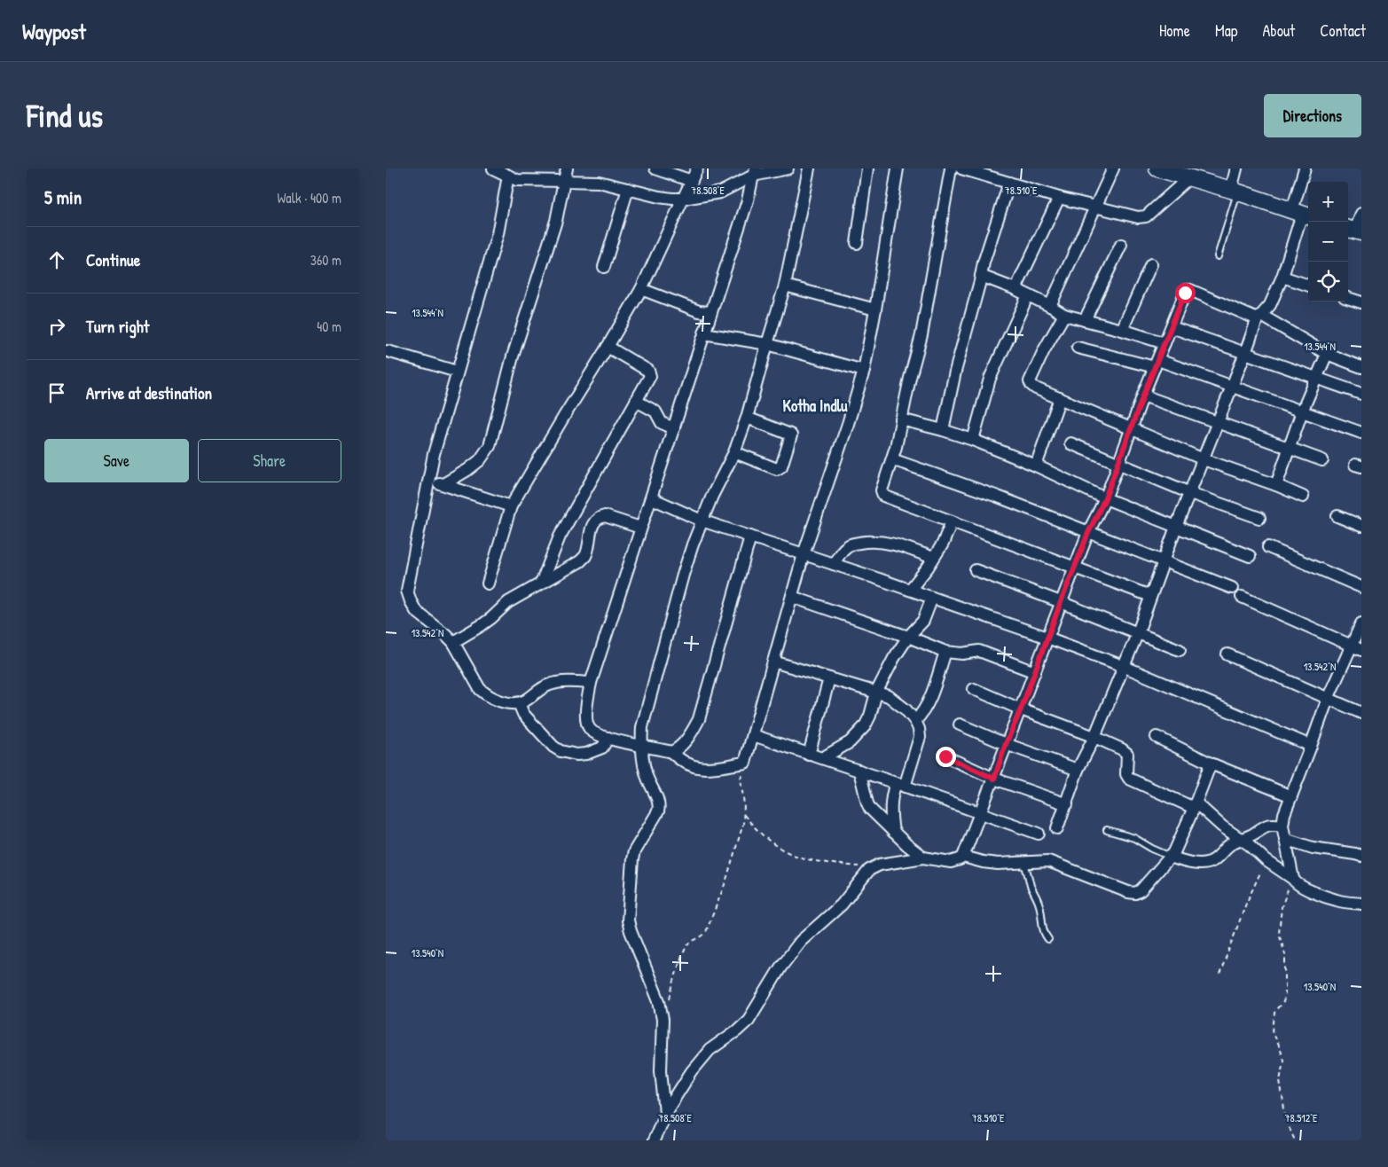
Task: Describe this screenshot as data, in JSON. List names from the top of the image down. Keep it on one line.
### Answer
{"districts":["Kotha Indlu"],"page":{"header":"Waypost","nav":["Home","Map","About","Contact"],"buttons":["Directions",["Save","Share"]],"title":"Find us","heading":["5 min","Walk · 400 m"],"map_buttons":["+","−"],"list":[["Continue","360 m"],["Turn right","40 m"],"Arrive at destination"]},"coordinates":["78.508°E","78.510°E","13.544°N","13.542°N","13.540°N","78.512°E"]}
